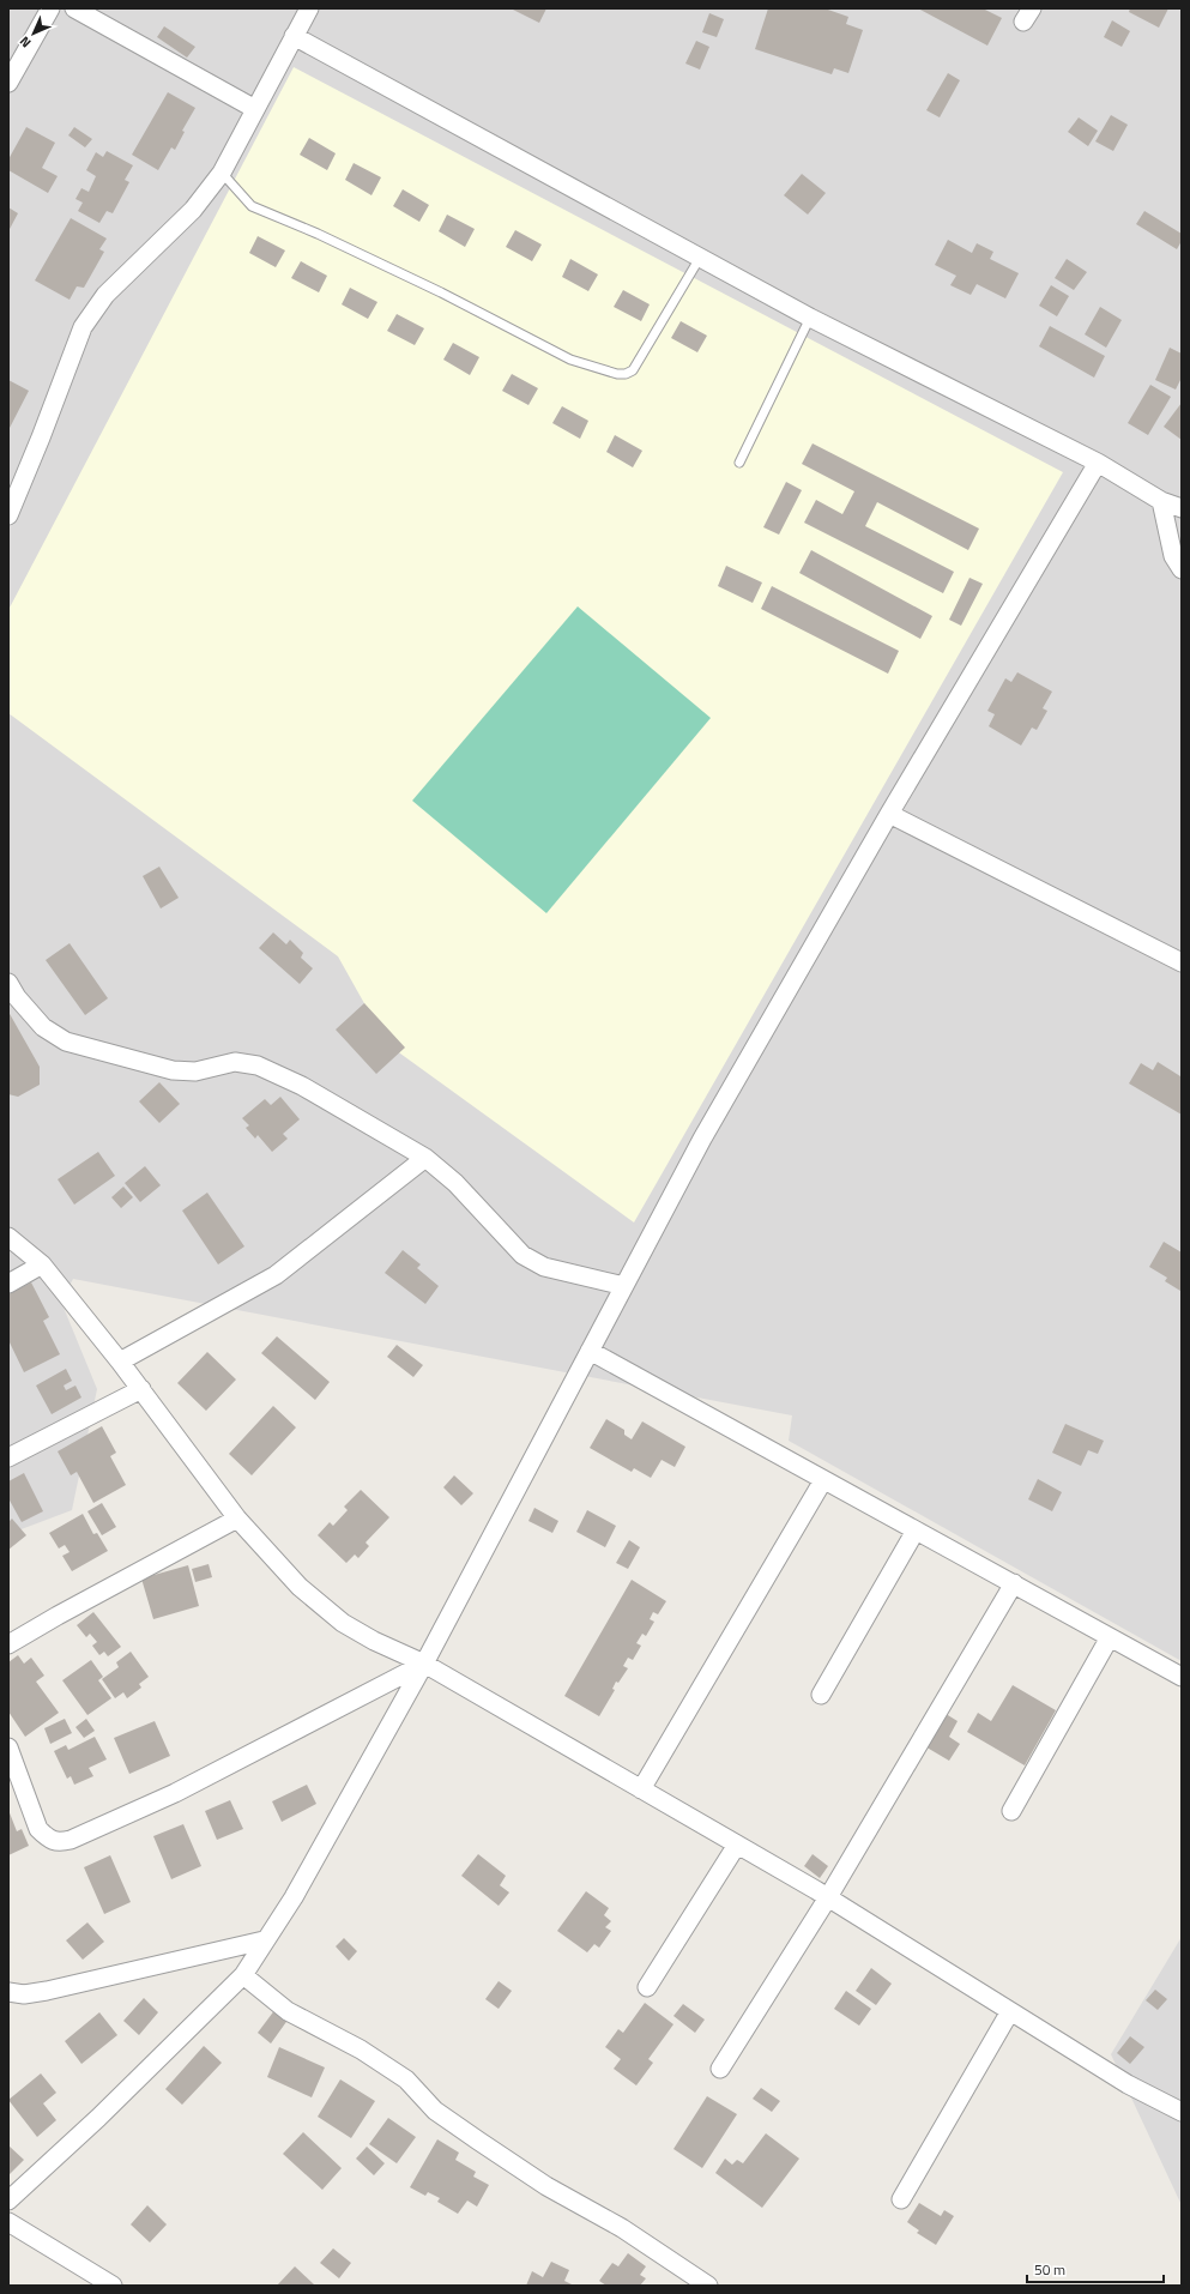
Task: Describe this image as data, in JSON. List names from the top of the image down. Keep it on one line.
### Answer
{"scale_bar":"50 m","north":"bottom left"}
